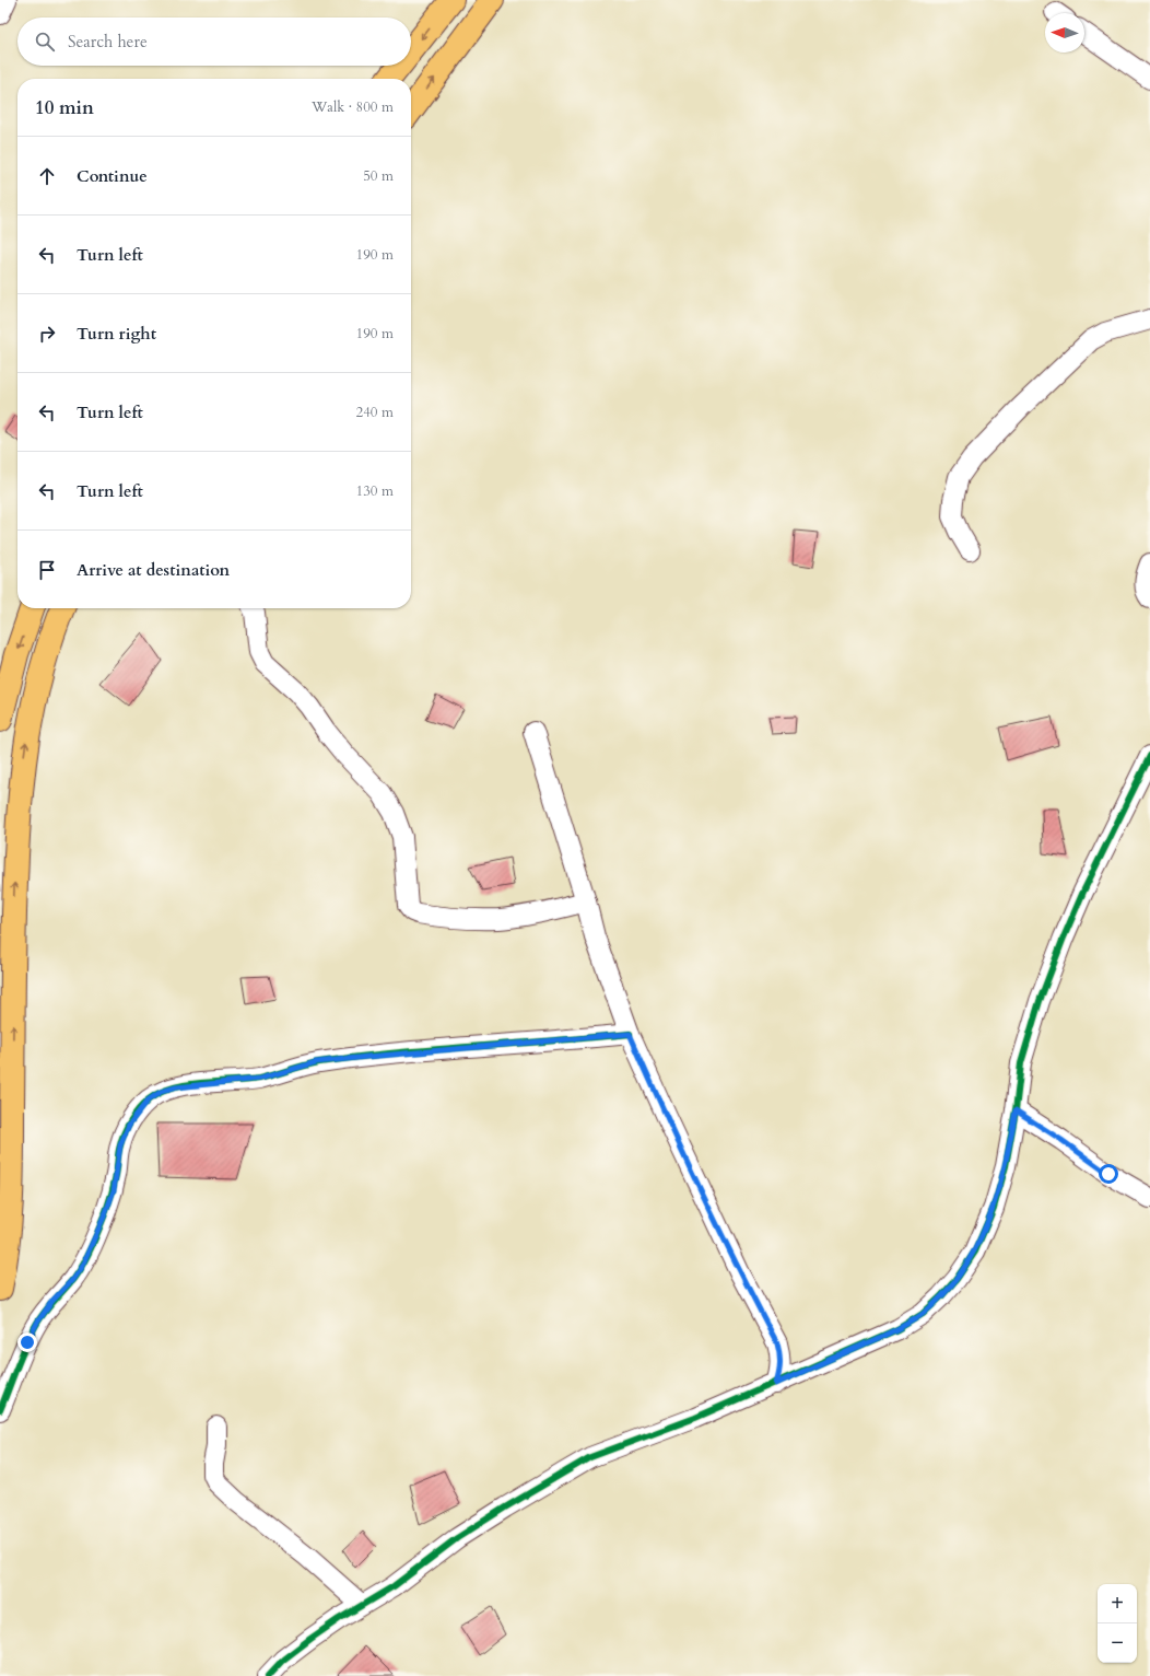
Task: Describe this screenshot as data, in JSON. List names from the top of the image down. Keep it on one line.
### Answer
{"north":"left","page":{"search":"Search here","heading":["10 min","Walk · 800 m"],"list":[["Continue","50 m"],["Turn left","190 m"],["Turn right","190 m"],["Turn left","240 m"],["Turn left","130 m"],"Arrive at destination"],"map_buttons":["+","−"]}}
